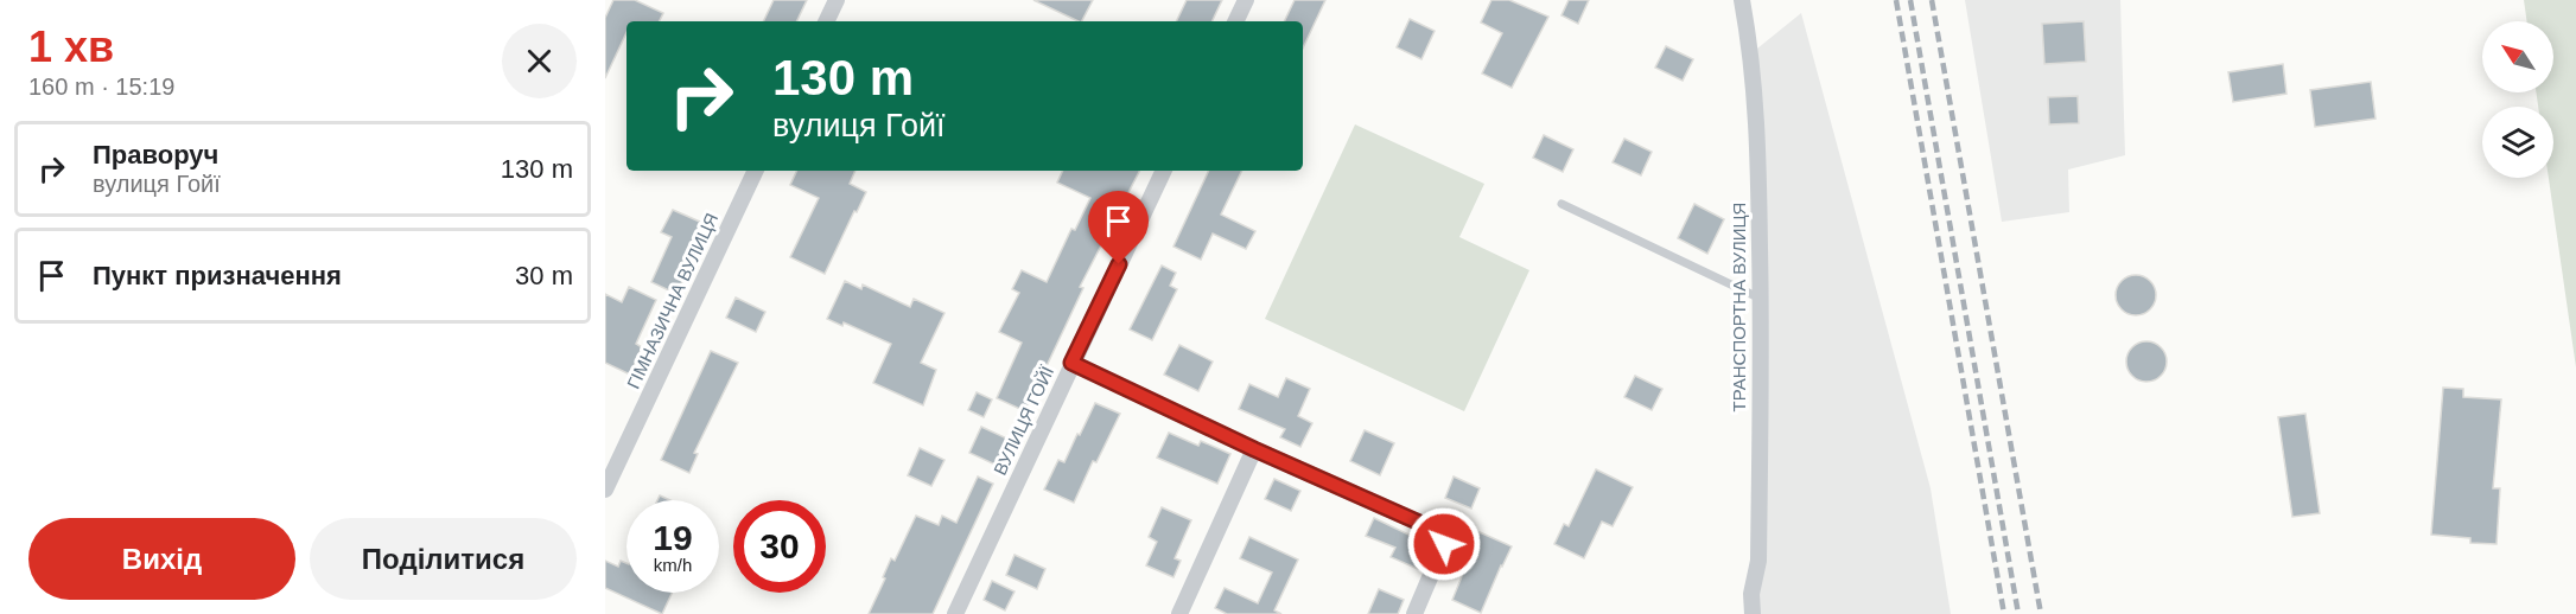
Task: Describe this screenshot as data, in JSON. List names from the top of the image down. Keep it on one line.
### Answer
{"streets":{"street":["ГІМНАЗИЧНА ВУЛИЦЯ","ТРАНСПОРТНА ВУЛИЦЯ","ВУЛИЦЯ ГОЙЇ"]},"north":"top left","page":{"heading":["1 хв","160 m · 15:19"],"turn":["130 m","вулиця Гойї"],"list":[{"name":"Праворуч","note":"вулиця Гойї","value":"130 m"},{"name":"Пункт призначення","value":"30 m"}],"speed":"19 km/h","limit":"30","buttons":["Вихід","Поділитися"]}}
